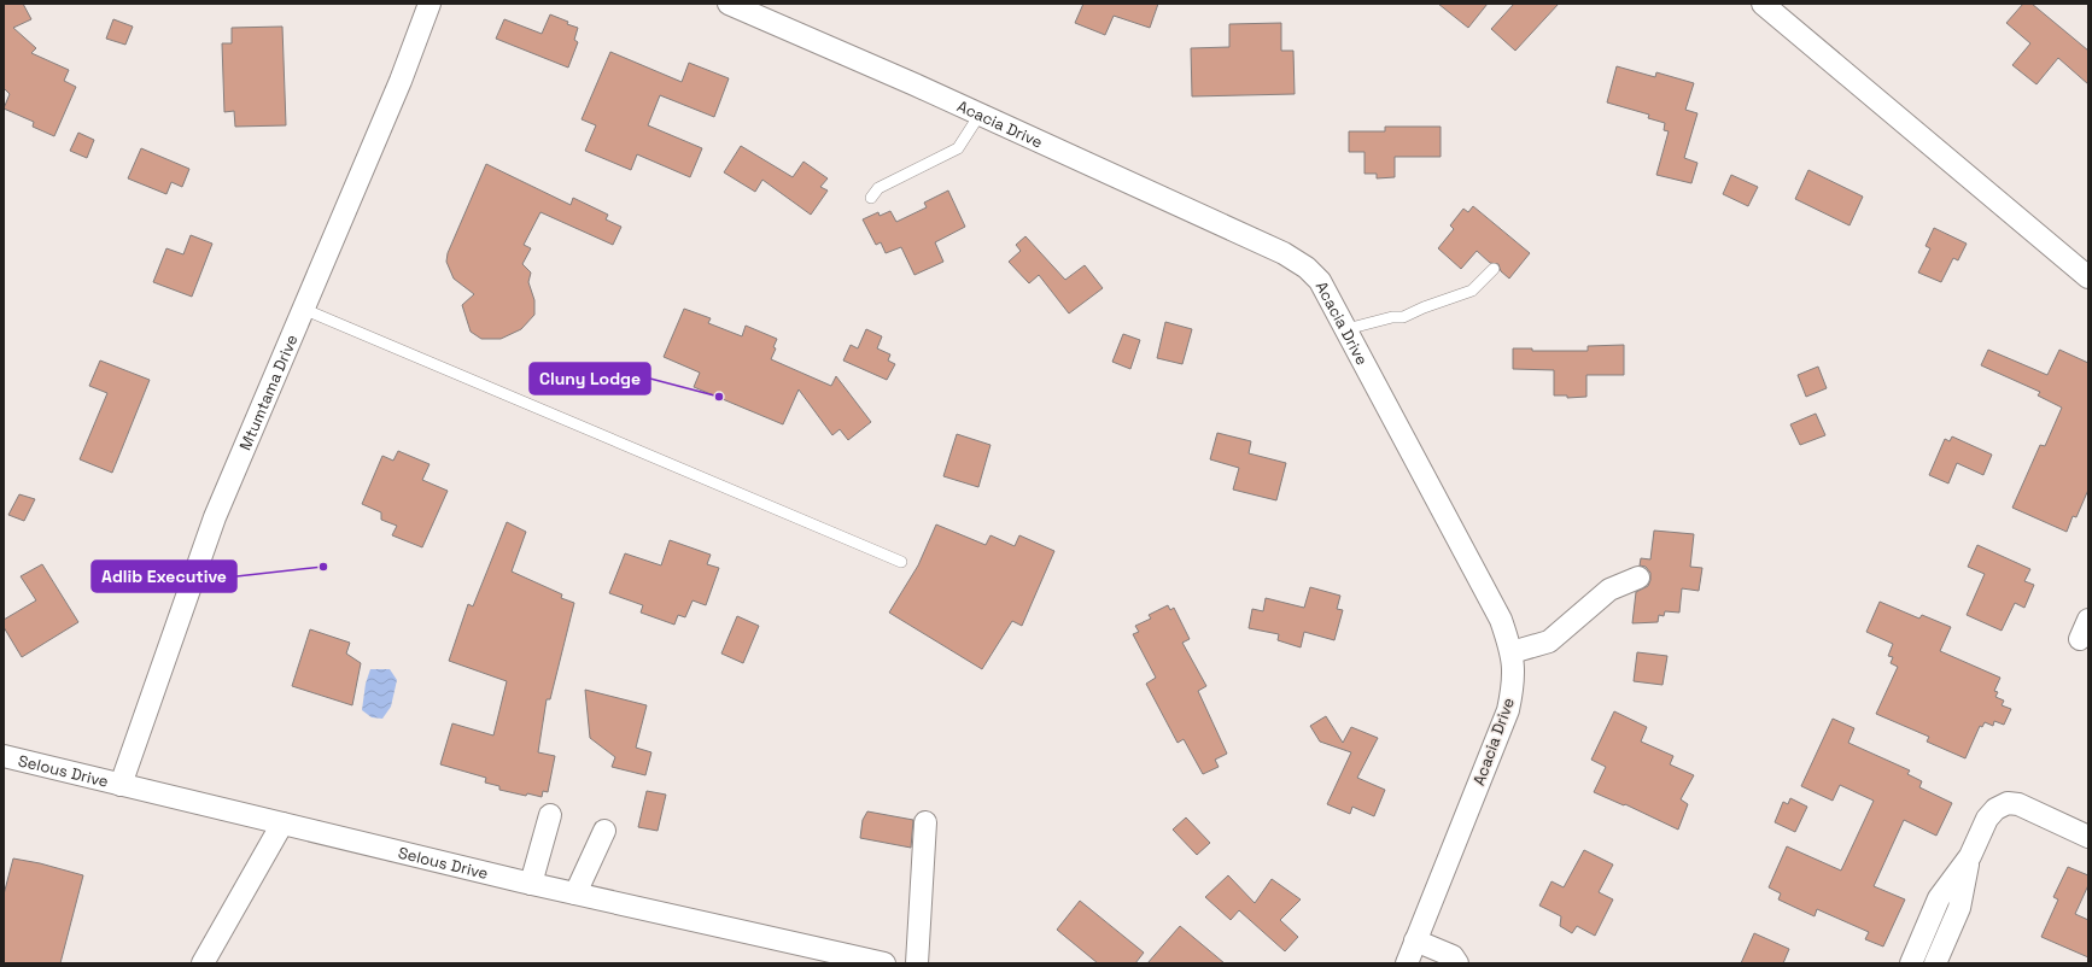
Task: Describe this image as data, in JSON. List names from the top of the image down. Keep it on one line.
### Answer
{"streets":{"street":["Acacia Drive","Mtumtama Drive","Selous Drive"]},"crossings":[["Mtumtama Drive","Selous Drive"]],"places":["Cluny Lodge","Adlib Executive"]}
